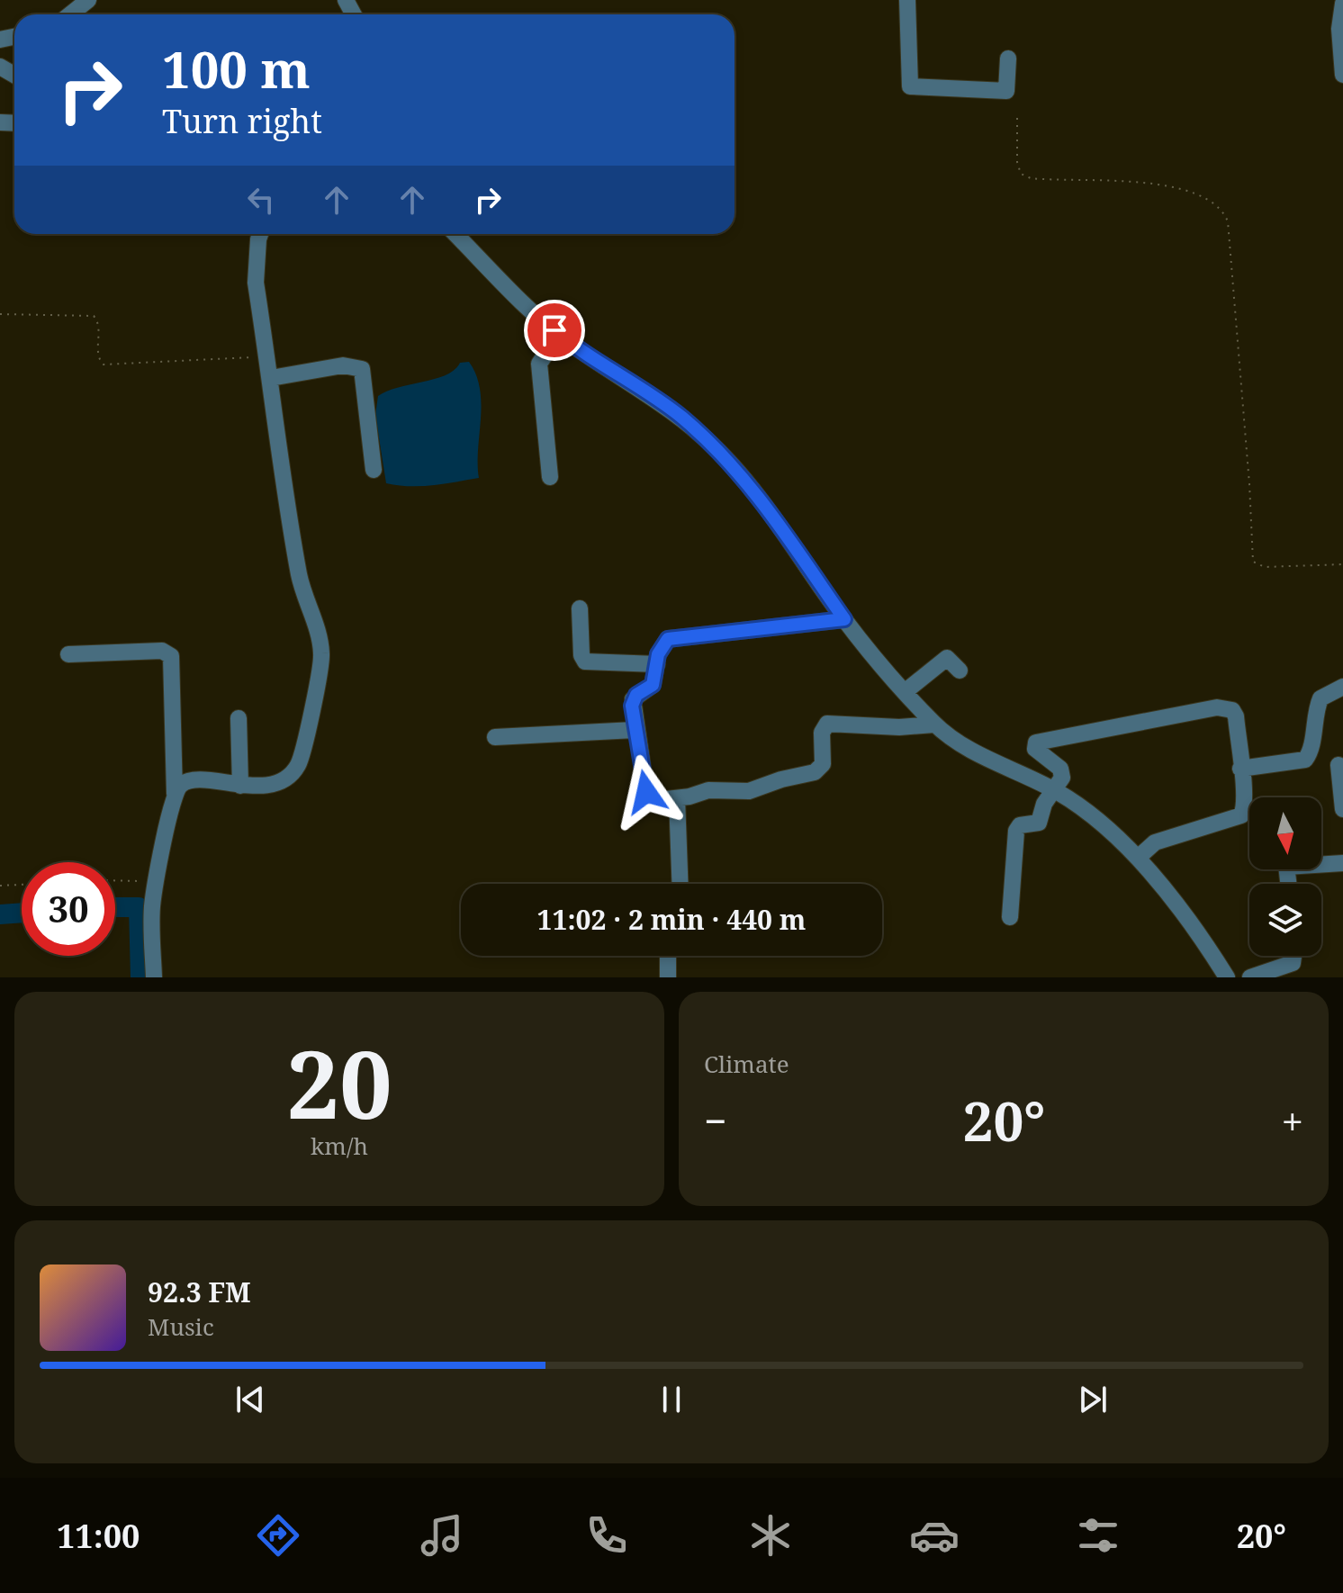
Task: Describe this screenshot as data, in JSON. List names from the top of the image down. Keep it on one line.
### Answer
{"north":"bottom","page":{"turn":["100 m","Turn right"],"limit":"30","trip":"11:02 · 2 min · 440 m","tile":[["20","km/h"],"Climate"],"heat":["−","20°","+"],"song":["92.3 FM","Music"],"tabs":["11:00","20°"]}}
